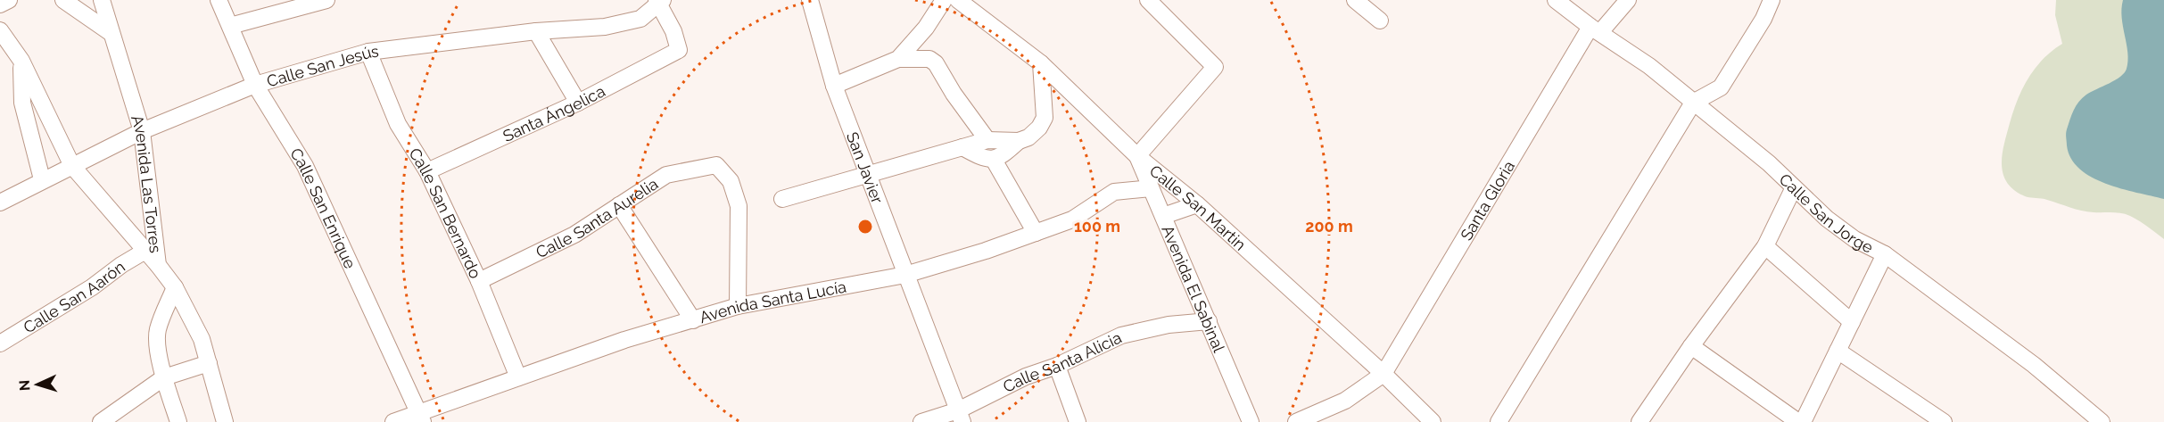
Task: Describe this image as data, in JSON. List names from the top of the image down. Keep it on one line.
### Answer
{"streets":{"street":["Calle San Jesús","Santa Ángelica","San Javier","Avenida Las Torres","Santa Gloria","Calle San Martin","Calle San Enrique","Calle San Jorge","Calle San Bernardo","Calle Santa Aurelia","Avenida El Sabinal","Calle San Aarón","Avenida Santa Lucía","Calle Santa Alicia"]},"crossings":[["Calle San Jesús","Santa Ángelica"],["Calle San Jesús","Avenida Las Torres"],["Calle San Jesús","Calle San Enrique"],["Calle San Jesús","Calle San Bernardo"],["Santa Ángelica","Calle San Bernardo"],["San Javier","Avenida Santa Lucía"],["San Javier","Calle Santa Alicia"],["Santa Gloria","Calle San Martin"],["Santa Gloria","Calle San Jorge"],["Calle San Martin","Avenida El Sabinal"],["Calle San Enrique","Avenida Santa Lucía"],["Calle San Bernardo","Calle Santa Aurelia"],["Calle San Bernardo","Avenida Santa Lucía"],["Calle Santa Aurelia","Avenida Santa Lucía"],["Avenida El Sabinal","Avenida Santa Lucía"],["Avenida El Sabinal","Calle Santa Alicia"]],"north":"left","rings":["100 m","200 m"]}
